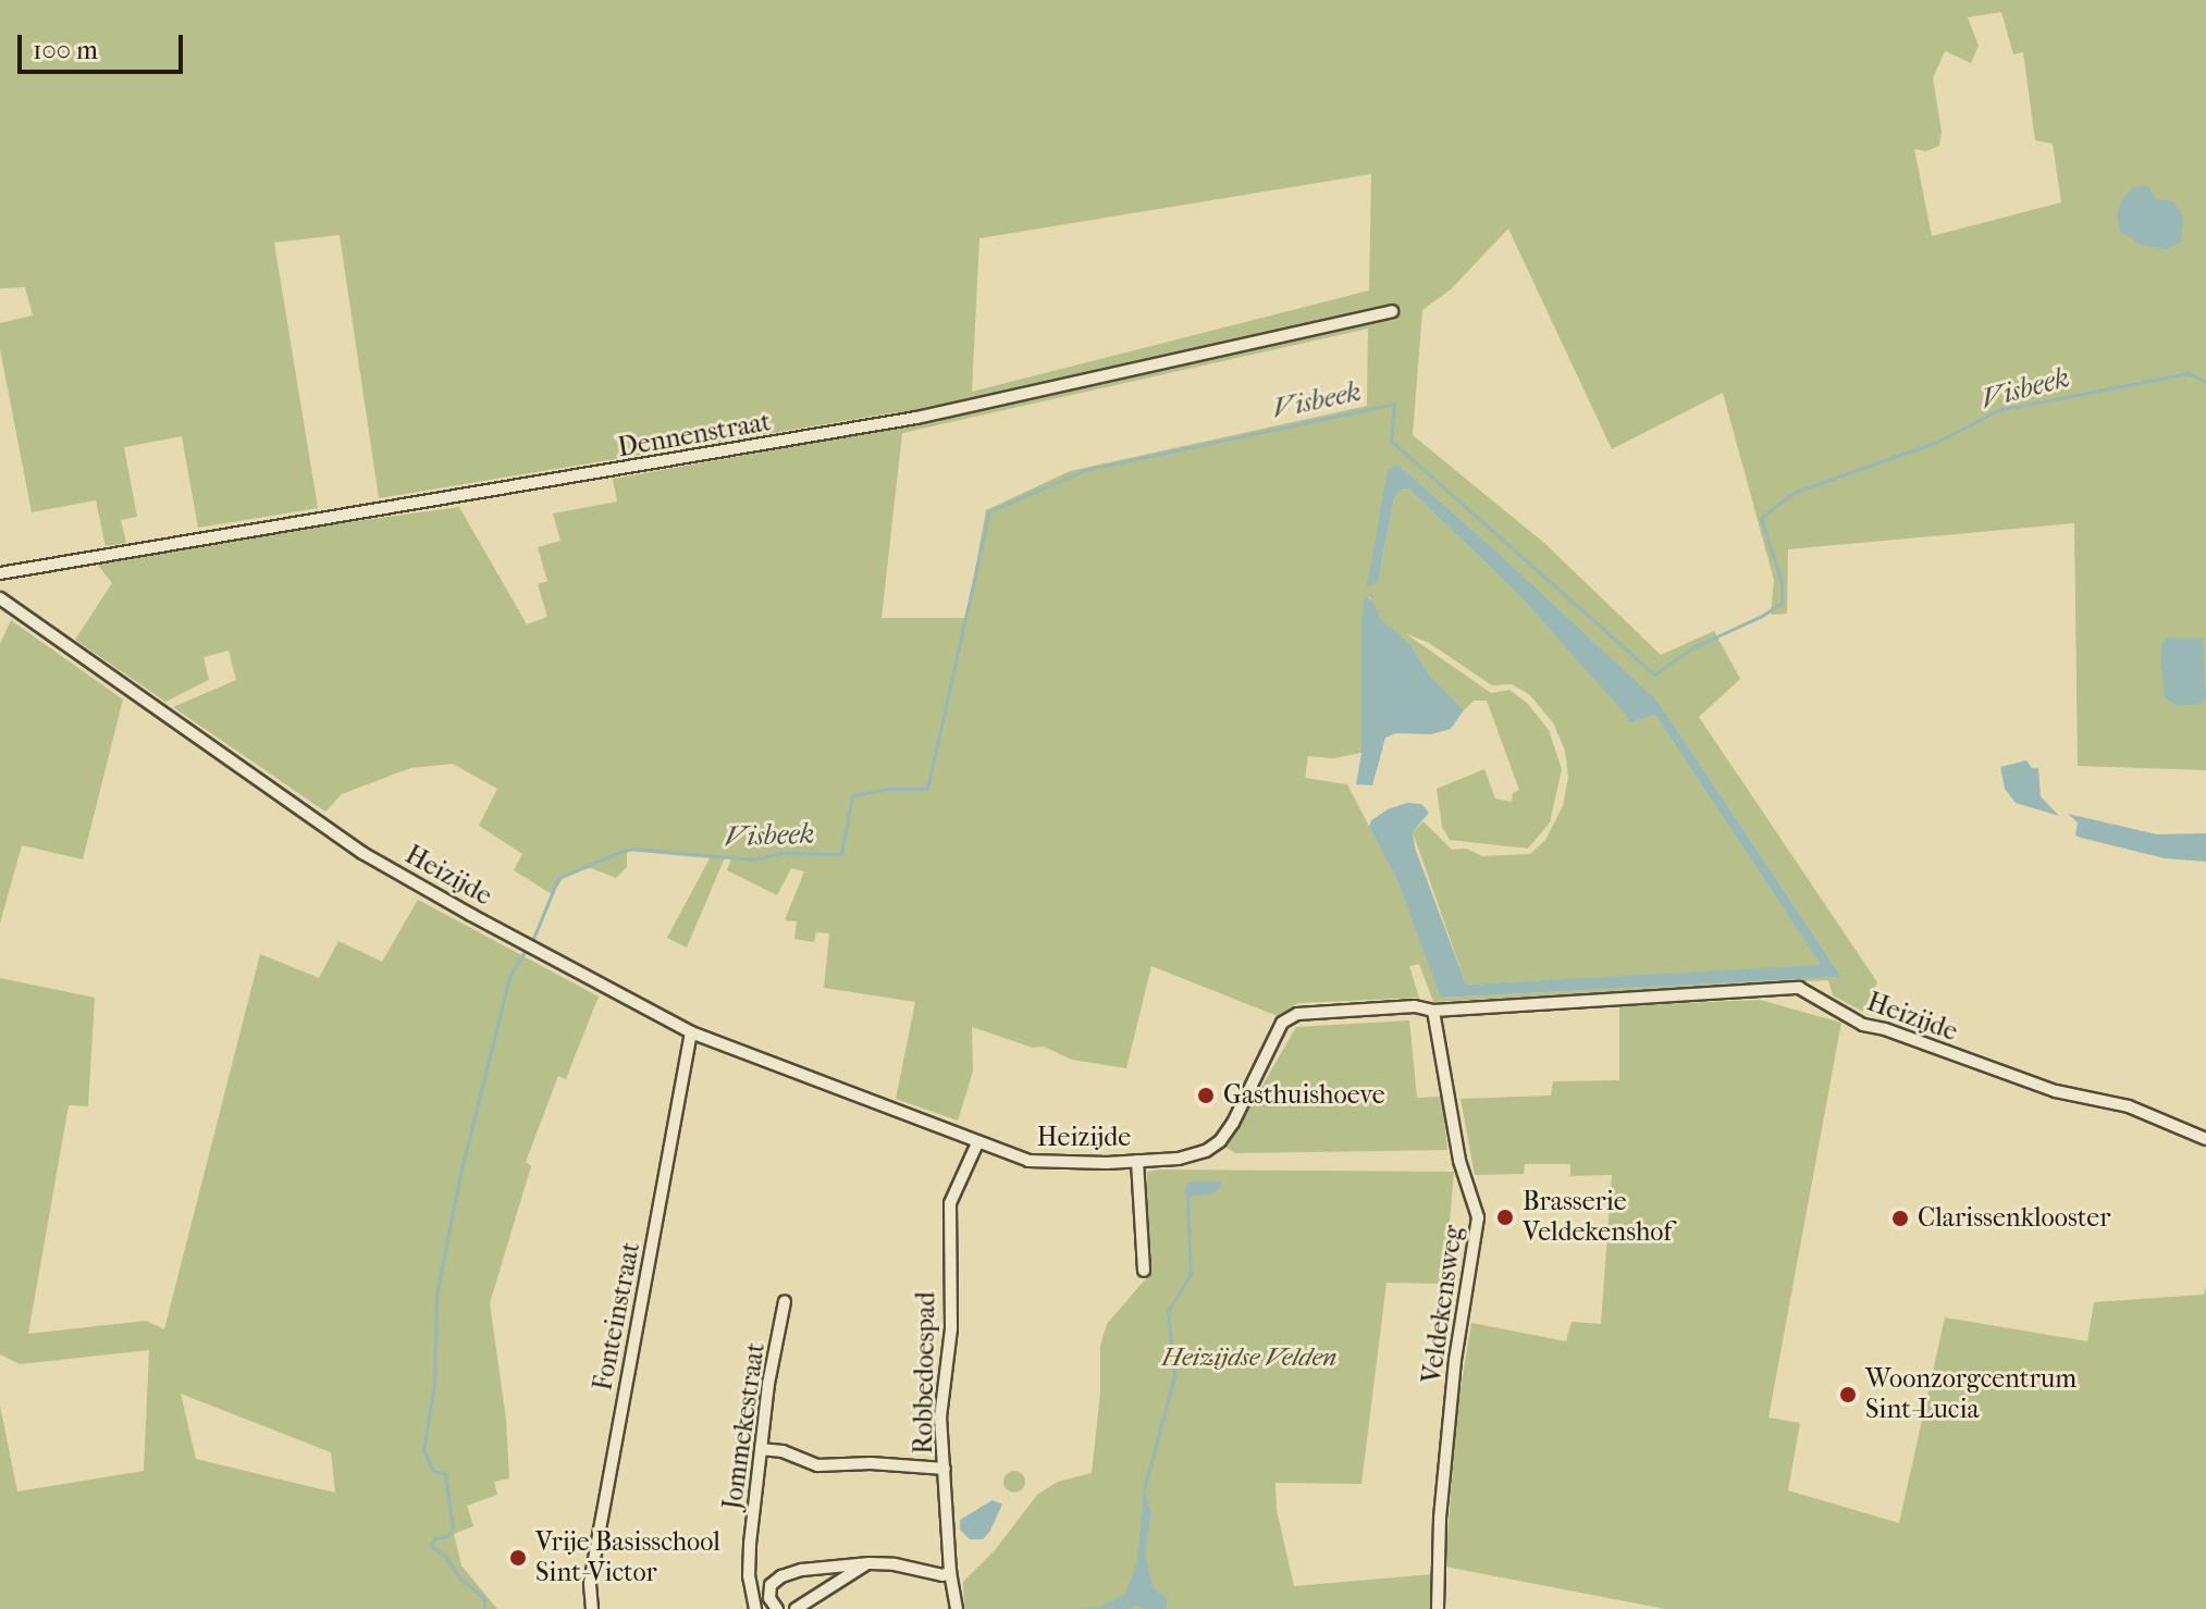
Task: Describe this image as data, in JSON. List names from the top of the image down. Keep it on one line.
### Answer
{"streets":{"street":["Dennenstraat","Heizijde","Veldekensweg","Fonteinstraat","Robbedoespad","Jommekestraat"]},"crossings":[["Heizijde","Veldekensweg"],["Heizijde","Fonteinstraat"],["Heizijde","Robbedoespad"]],"water":["Visbeek"],"parks":["Heizijdse Velden"],"places":["Gasthuishoeve","Brasserie Veldekenshof","Clarissenklooster","Woonzorgcentrum Sint-Lucia","Vrije Basisschool Sint-Victor"],"scale_bar":"100 m"}
